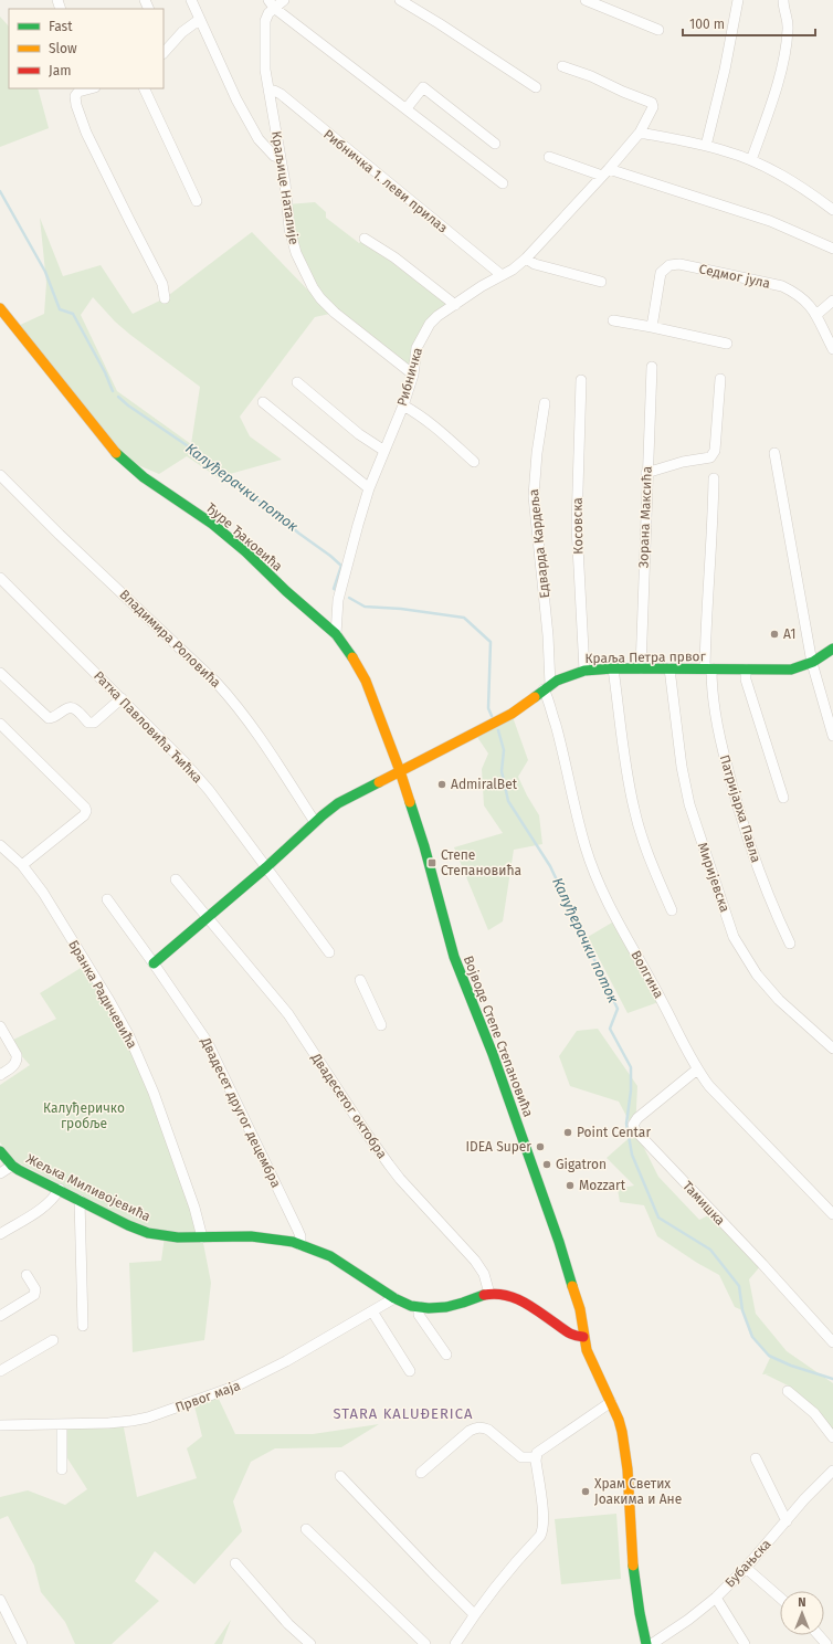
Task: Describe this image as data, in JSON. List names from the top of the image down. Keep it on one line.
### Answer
{"streets":{"street":["Рибничка 1. леви прилаз","Краљице Наталије","Седмог јула","Рибничка","Зорана Максића","Косовска","Ђуре Ђаковића","Едварда Кардеља","Владимира Роловића","Краља Петра првог","Ратка Павловића Ћићка","Патријарха Павла","Миријевска","Волгина","Бранка Радичевића","Војводе Степе Степановића","Двадесетог октобра","Двадесет другог децембра","Жељка Миливојевића","Тамишка","Првог маја","Бубањска"]},"crossings":[["Рибничка 1. леви прилаз","Краљице Наталије"],["Рибничка 1. леви прилаз","Рибничка"],["Краљице Наталије","Рибничка"],["Рибничка","Ђуре Ђаковића"],["Зорана Максића","Краља Петра првог"],["Косовска","Краља Петра првог"],["Ђуре Ђаковића","Краља Петра првог"],["Ђуре Ђаковића","Војводе Степе Степановића"],["Едварда Кардеља","Краља Петра првог"],["Едварда Кардеља","Волгина"],["Владимира Роловића","Краља Петра првог"],["Краља Петра првог","Ратка Павловића Ћићка"],["Краља Петра првог","Патријарха Павла"],["Краља Петра првог","Миријевска"],["Краља Петра првог","Волгина"],["Краља Петра првог","Војводе Степе Степановића"],["Краља Петра првог","Двадесетог октобра"],["Краља Петра првог","Двадесет другог децембра"],["Волгина","Тамишка"],["Бранка Радичевића","Жељка Миливојевића"],["Војводе Степе Степановића","Жељка Миливојевића"],["Двадесетог октобра","Жељка Миливојевића"],["Двадесет другог децембра","Жељка Миливојевића"],["Жељка Миливојевића","Првог маја"]],"districts":["STARA KALUĐERICA"],"water":["Калуђерачки поток"],"parks":["Калуђеричко гробље"],"places":{"other":["A1","AdmiralBet","Point Centar","IDEA Super","Gigatron","Mozzart","Храм Светих Јоакима и Ане"],"transit":["Степе Степановића"]},"legend":["Fast","Slow","Jam"],"scale_bar":"100 m","north":"top"}
